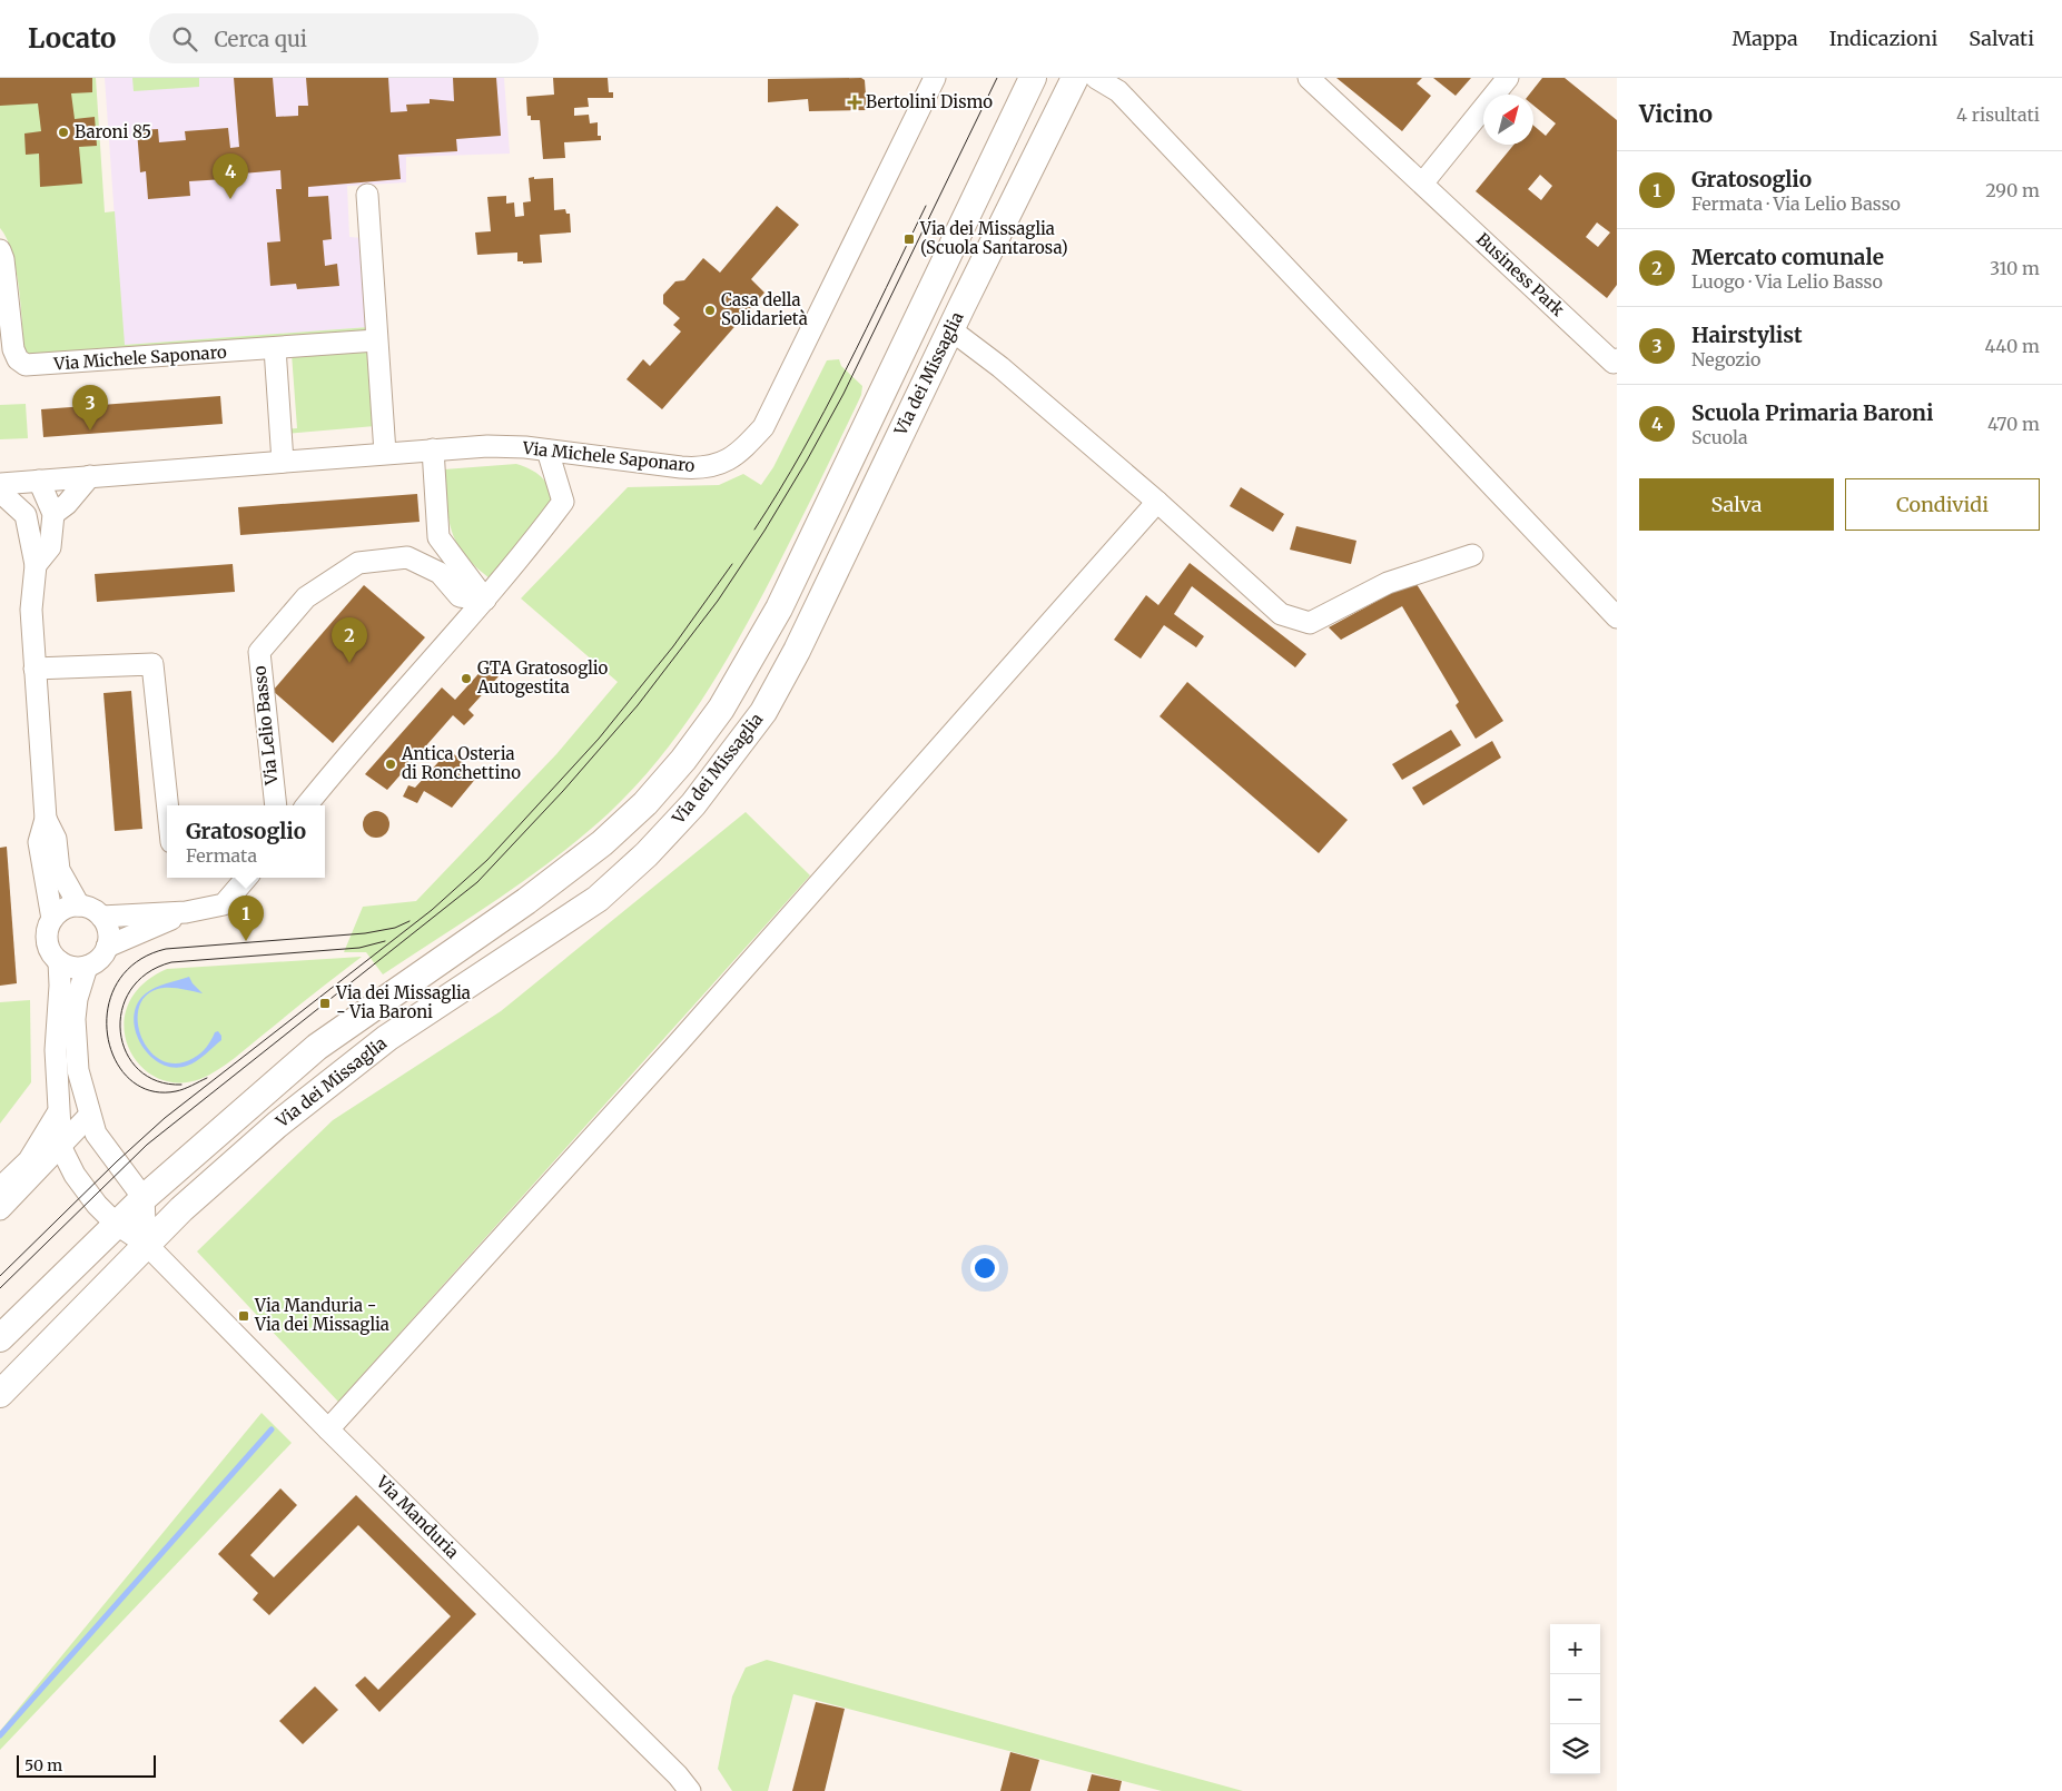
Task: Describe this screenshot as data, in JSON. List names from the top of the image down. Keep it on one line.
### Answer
{"streets":{"main road":["Via dei Missaglia"],"street":["Business Park","Via Michele Saponaro","Via Lelio Basso","Via Manduria"]},"crossings":[["Via dei Missaglia","Via Manduria"]],"places":{"health":["Bertolini Dismo"],"other":["Baroni 85","Casa della Solidarietà","GTA Gratosoglio Autogestita","Antica Osteria di Ronchettino"],"transit":["Via dei Missaglia (Scuola Santarosa)","Via dei Missaglia - Via Baroni","Via Manduria - Via dei Missaglia"]},"scale_bar":"50 m","north":"top right","page":{"header":"Locato","search":"Cerca qui","nav":["Mappa","Indicazioni","Salvati"],"heading":["Vicino","4 risultati"],"list":[{"mark":"1","name":"Gratosoglio","note":"Fermata · Via Lelio Basso","value":"290 m"},{"mark":"2","name":"Mercato comunale","note":"Luogo · Via Lelio Basso","value":"310 m"},{"mark":"3","name":"Hairstylist","note":"Negozio","value":"440 m"},{"mark":"4","name":"Scuola Primaria Baroni","note":"Scuola","value":"470 m"}],"pins":["4","3","2","1"],"buttons":["Salva","Condividi"],"popup":["Gratosoglio","Fermata"],"map_buttons":["+","−"],"scale":"50 m"}}
